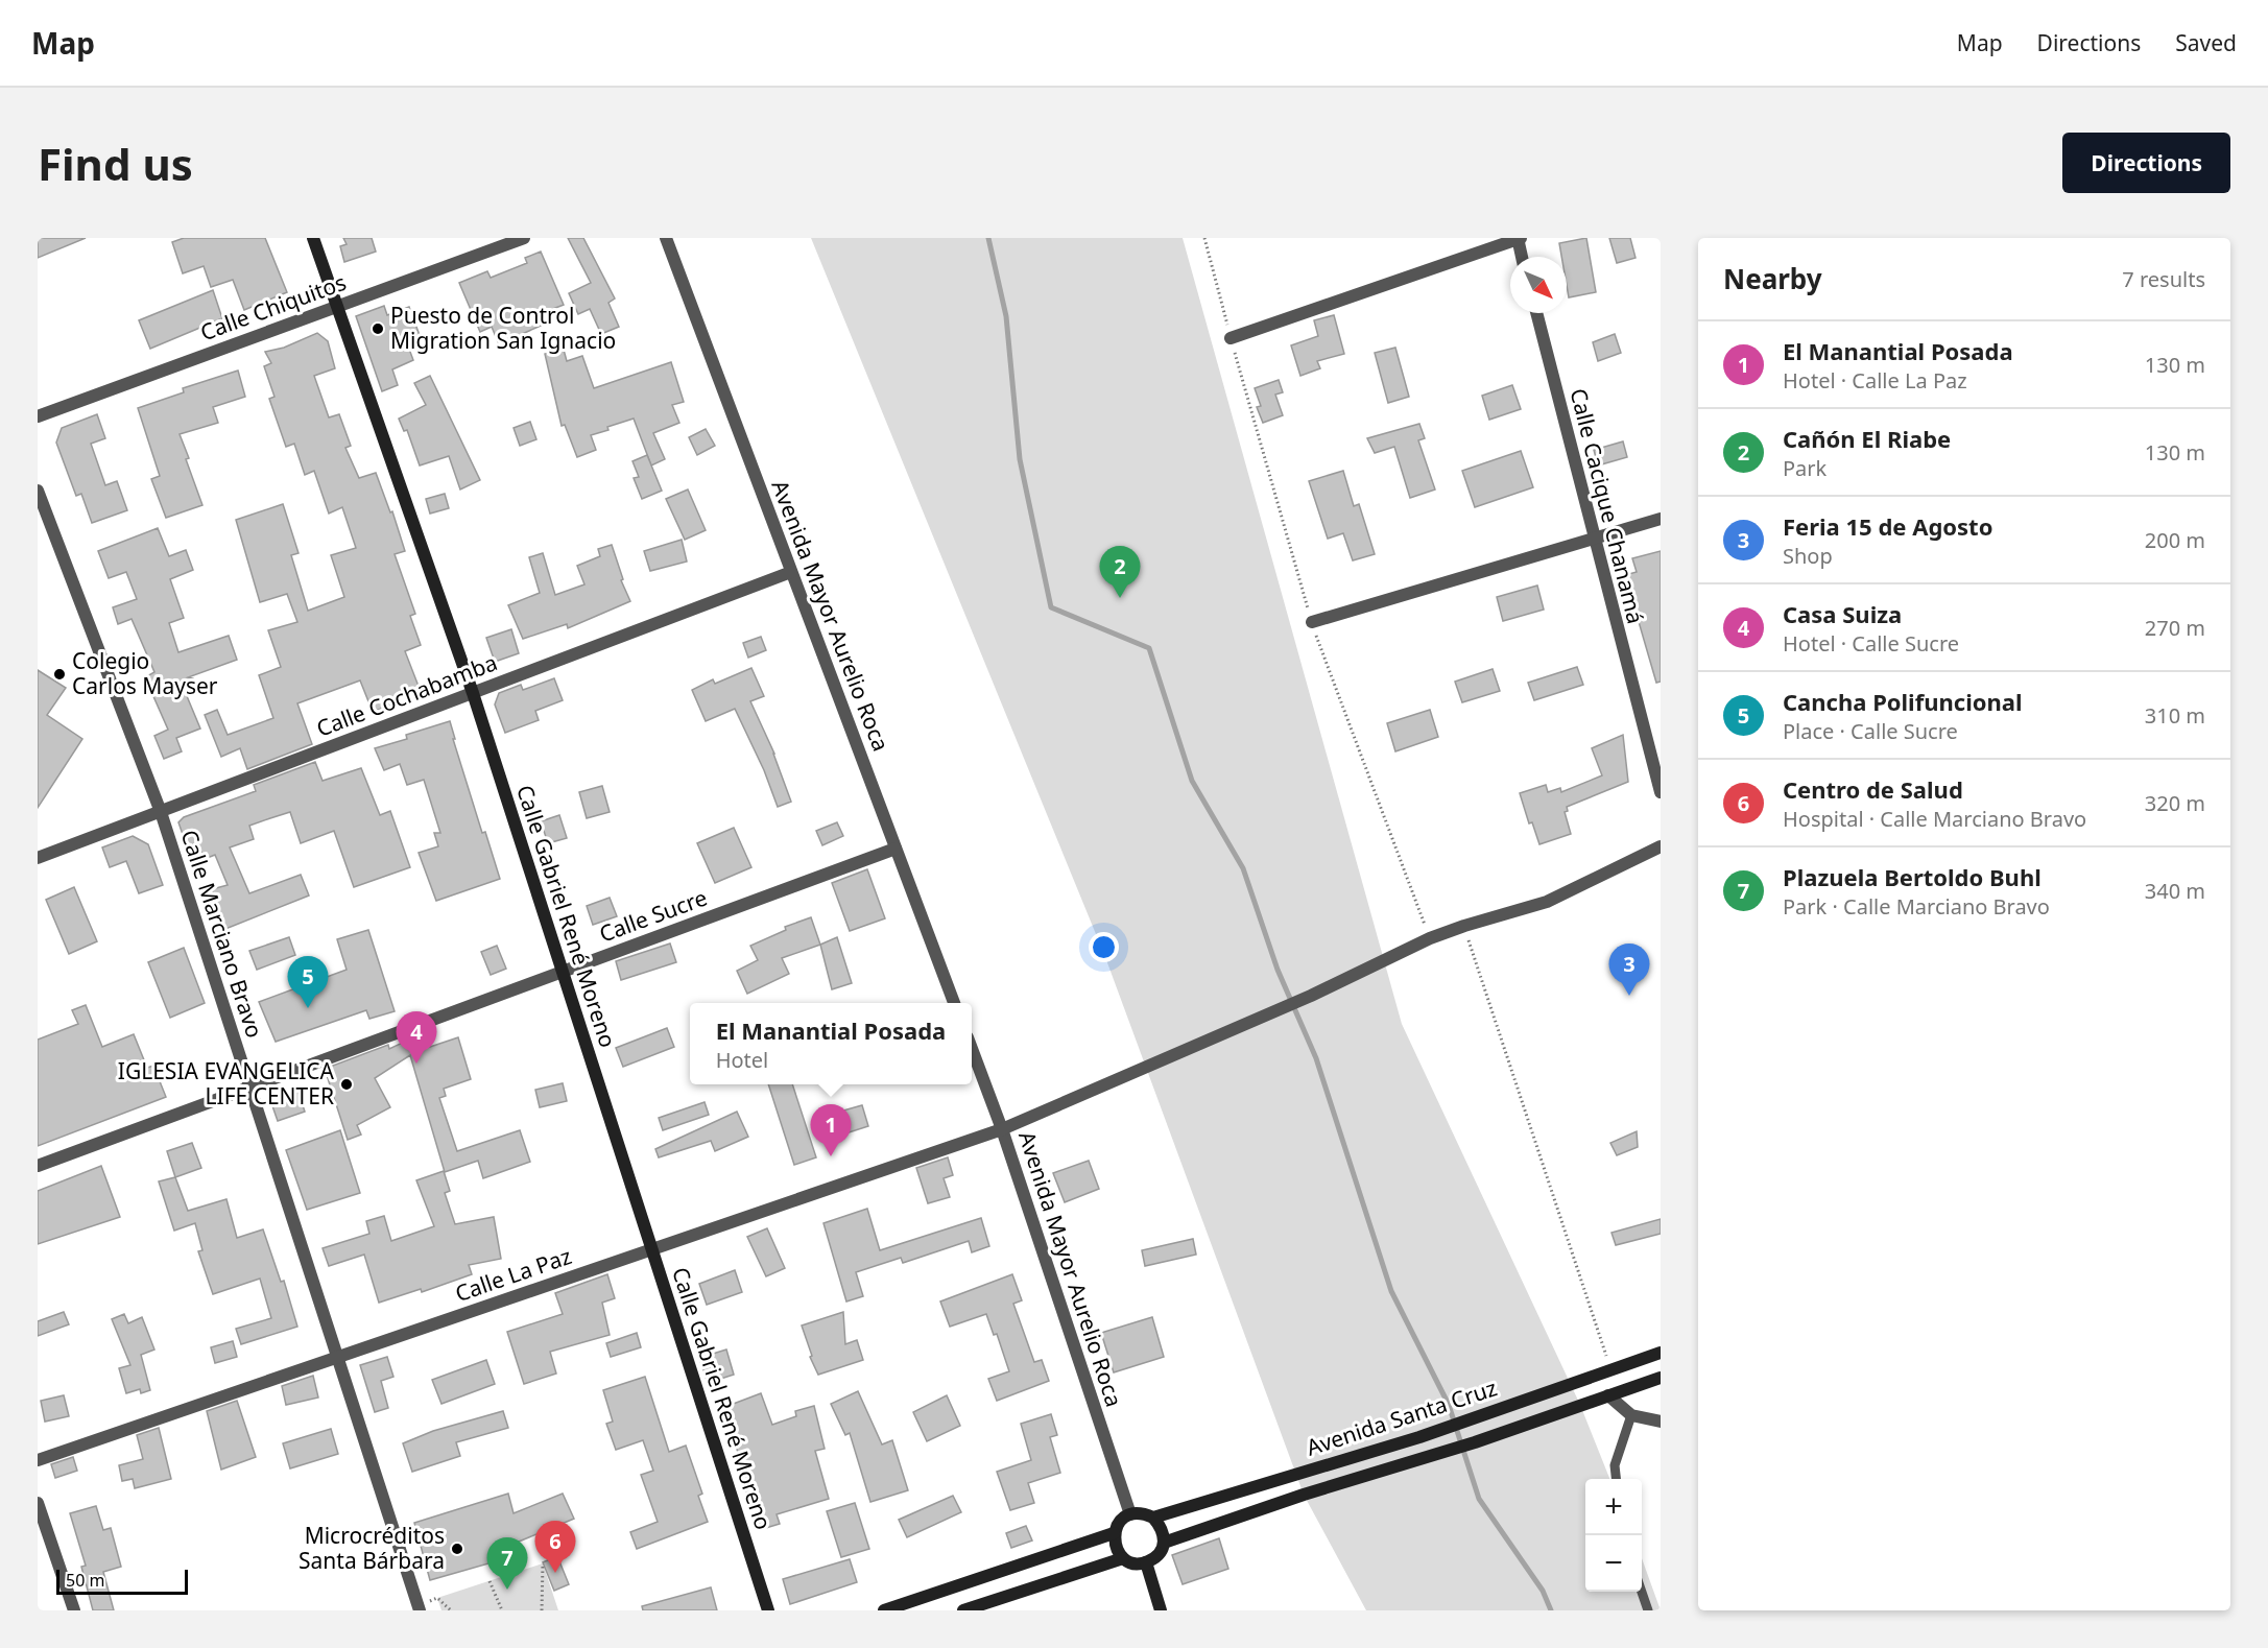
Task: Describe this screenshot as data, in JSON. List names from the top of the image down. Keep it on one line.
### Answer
{"streets":{"main road":["Calle Gabriel René Moreno","Avenida Santa Cruz"],"street":["Calle Chiquitos","Calle Cacique Chanamá","Avenida Mayor Aurelio Roca","Calle Cochabamba","Calle Sucre","Calle Marciano Bravo","Calle La Paz"]},"crossings":[["Calle Chiquitos","Calle Gabriel René Moreno"],["Avenida Mayor Aurelio Roca","Calle Cochabamba"],["Avenida Mayor Aurelio Roca","Calle Sucre"],["Avenida Mayor Aurelio Roca","Calle La Paz"],["Avenida Mayor Aurelio Roca","Avenida Santa Cruz"],["Calle Cochabamba","Calle Gabriel René Moreno"],["Calle Cochabamba","Calle Marciano Bravo"],["Calle Gabriel René Moreno","Calle Sucre"],["Calle Gabriel René Moreno","Calle La Paz"],["Calle Sucre","Calle Marciano Bravo"],["Calle Marciano Bravo","Calle La Paz"]],"places":["Puesto de Control Migration San Ignacio","Colegio Carlos Mayser","IGLESIA EVANGELICA LIFE CENTER","Microcréditos Santa Bárbara"],"scale_bar":"50 m","north":"bottom right","page":{"header":"Map","nav":["Map","Directions","Saved"],"buttons":"Directions","title":"Find us","heading":["Nearby","7 results"],"list":[{"mark":"1","name":"El Manantial Posada","note":"Hotel · Calle La Paz","value":"130 m"},{"mark":"2","name":"Cañón El Riabe","note":"Park","value":"130 m"},{"mark":"3","name":"Feria 15 de Agosto","note":"Shop","value":"200 m"},{"mark":"4","name":"Casa Suiza","note":"Hotel · Calle Sucre","value":"270 m"},{"mark":"5","name":"Cancha Polifuncional","note":"Place · Calle Sucre","value":"310 m"},{"mark":"6","name":"Centro de Salud","note":"Hospital · Calle Marciano Bravo","value":"320 m"},{"mark":"7","name":"Plazuela Bertoldo Buhl","note":"Park · Calle Marciano Bravo","value":"340 m"}],"pins":["2","3","5","4","1","6","7"],"popup":["El Manantial Posada","Hotel"],"map_buttons":["+","−"],"scale":"50 m"}}
